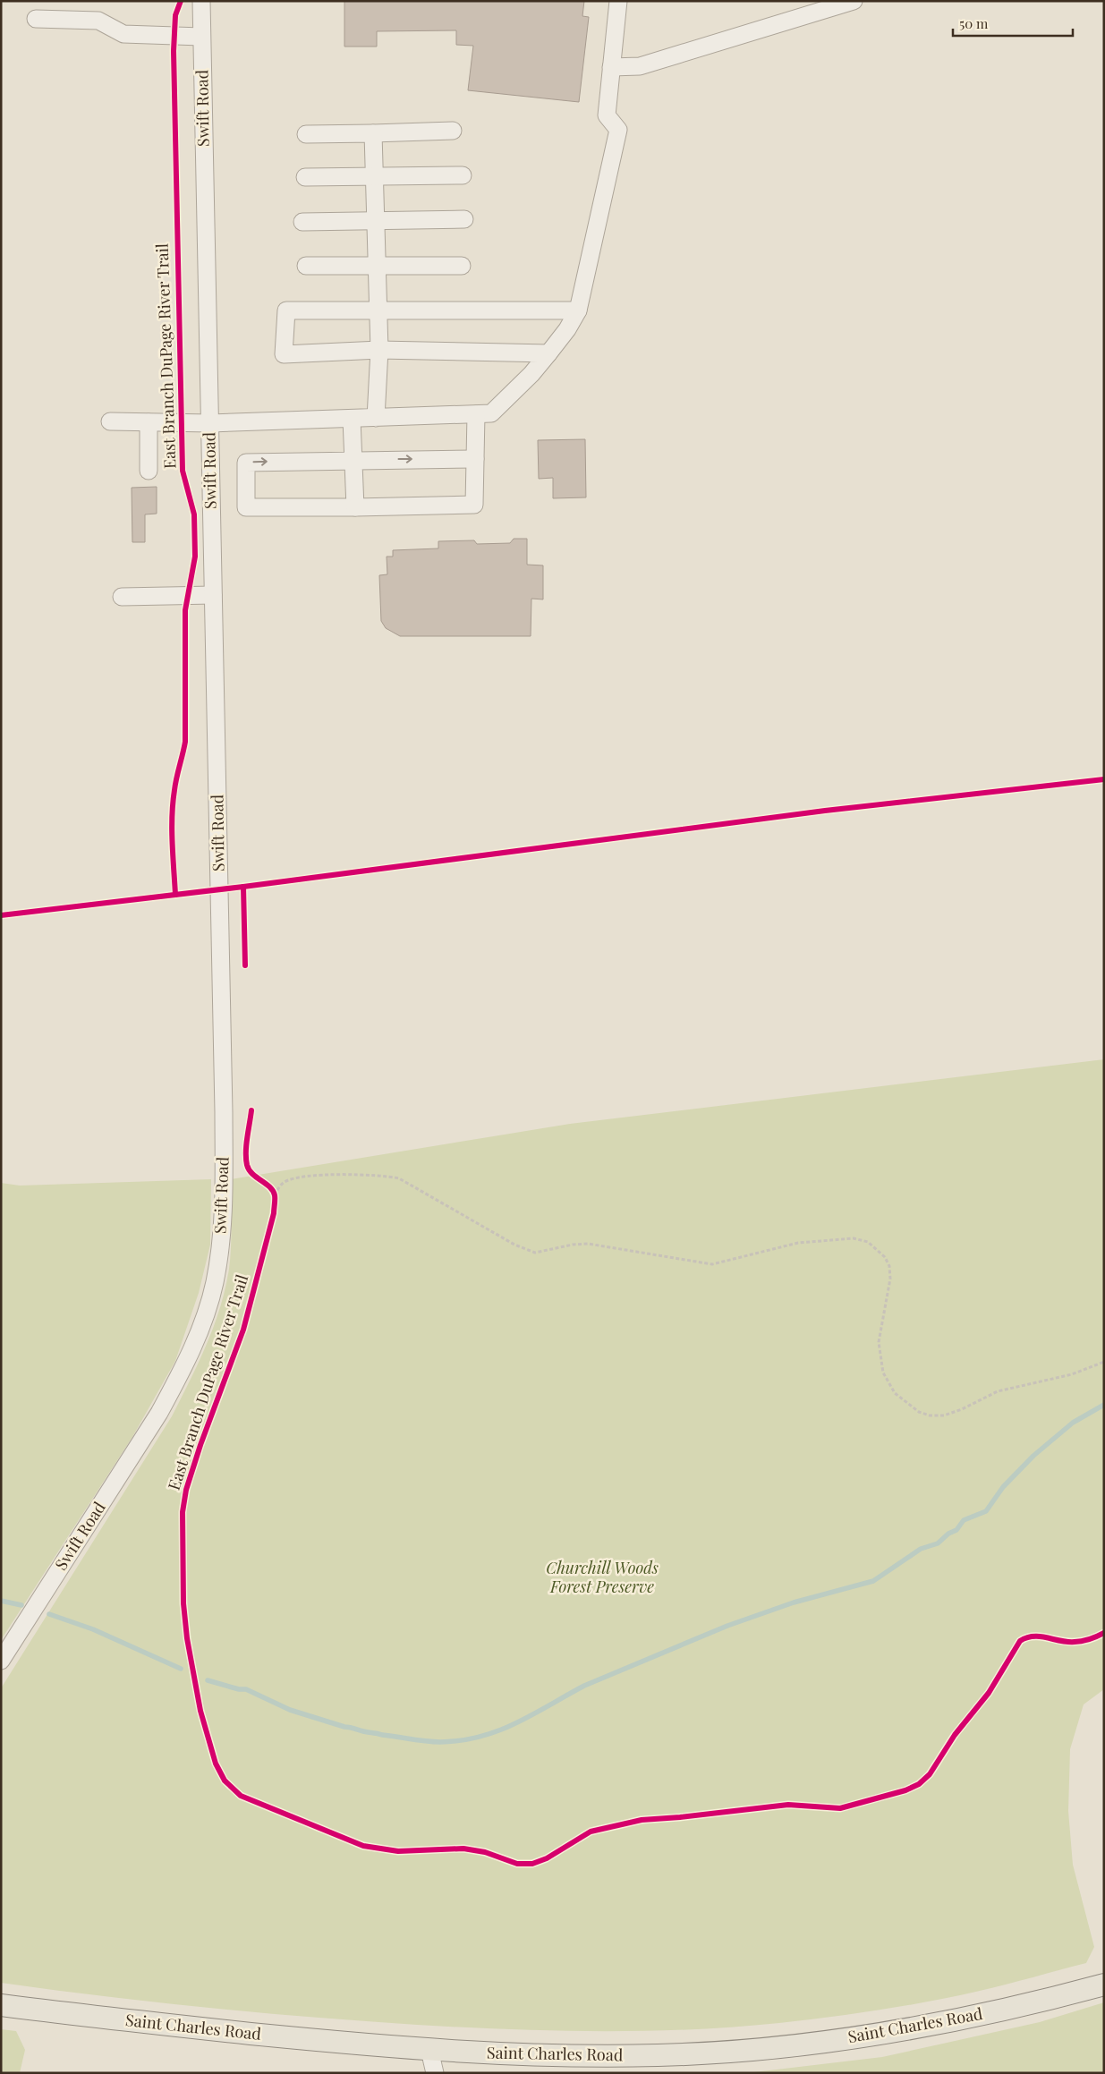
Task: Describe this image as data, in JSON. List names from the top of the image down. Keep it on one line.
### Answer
{"streets":{"main road":["Saint Charles Road"],"street":["Swift Road"],"cycle path":["East Branch DuPage River Trail"]},"parks":["Churchill Woods Forest Preserve"],"scale_bar":"50 m"}
